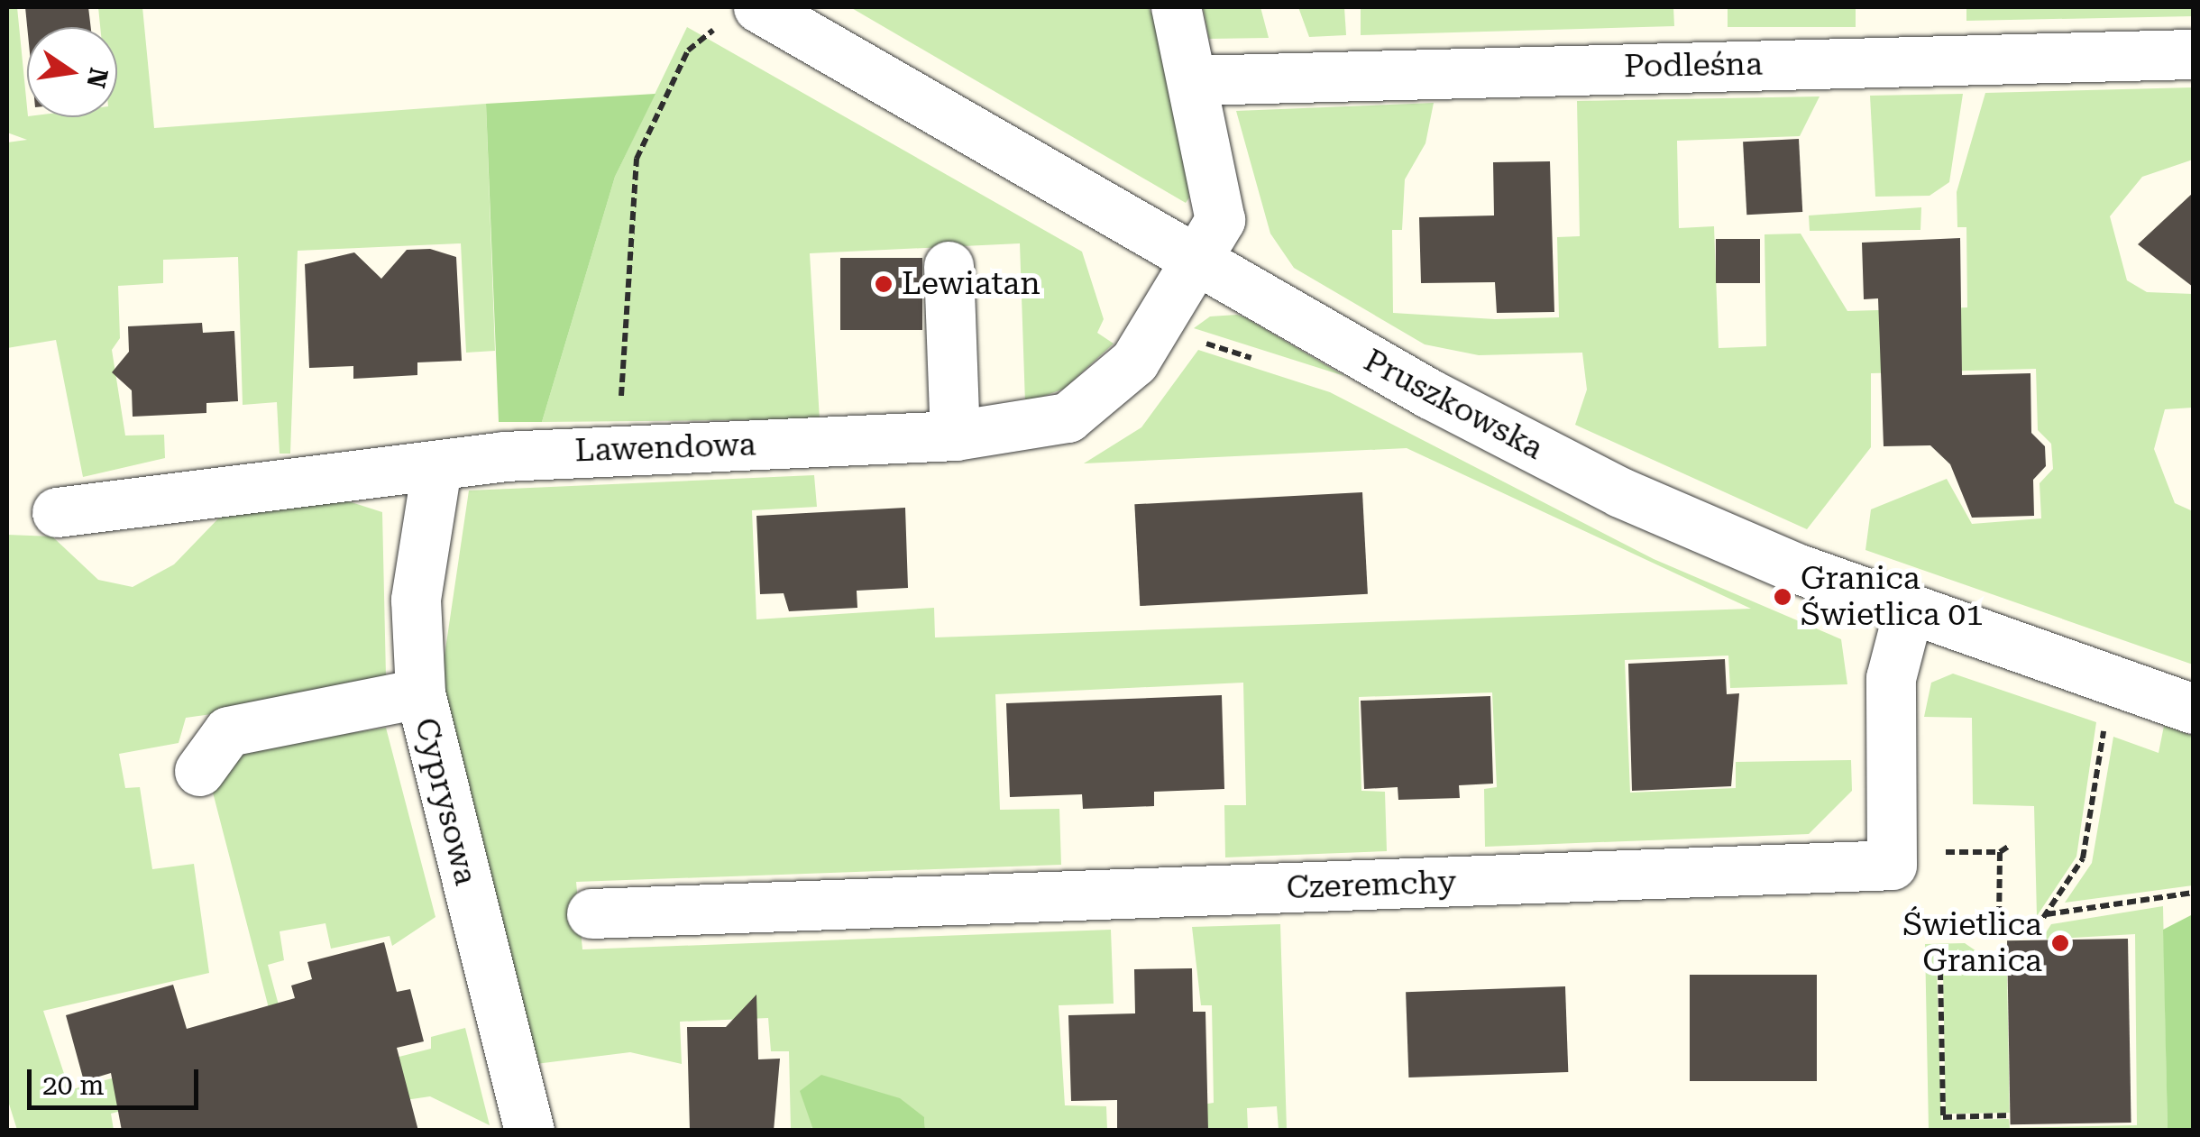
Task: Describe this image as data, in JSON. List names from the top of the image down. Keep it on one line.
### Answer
{"streets":{"street":["Podleśna","Pruszkowska","Lawendowa","Cyprysowa","Czeremchy"]},"crossings":[["Podleśna","Lawendowa"],["Pruszkowska","Lawendowa"],["Pruszkowska","Czeremchy"],["Lawendowa","Cyprysowa"]],"places":["Lewiatan","Granica Świetlica 01","Świetlica Granica"],"scale_bar":"20 m","north":"right"}
